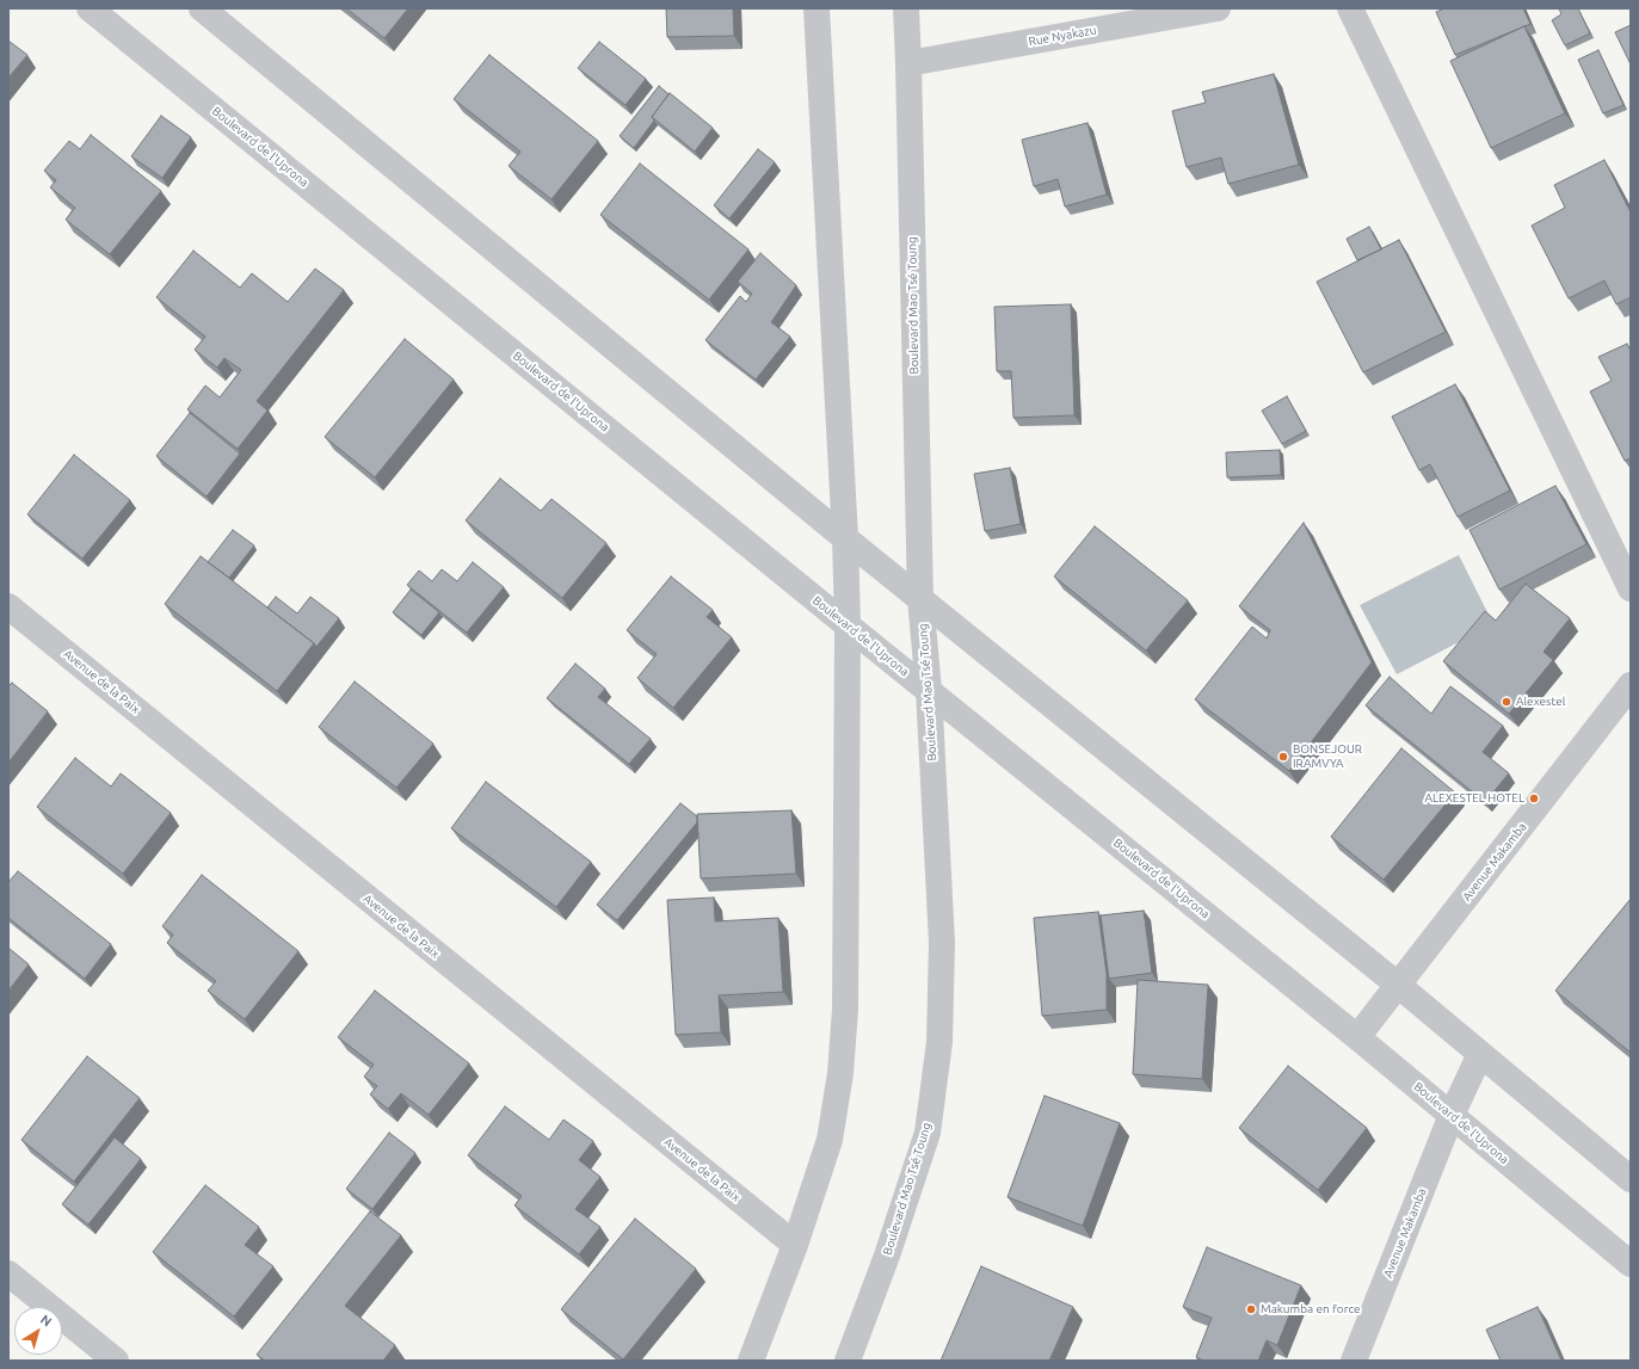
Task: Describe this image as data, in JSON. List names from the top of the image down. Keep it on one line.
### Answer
{"streets":{"street":["Rue Nyakazu","Boulevard de l'Uprona","Boulevard Mao Tsé Toung","Avenue de la Paix","Avenue Makamba"]},"crossings":[["Rue Nyakazu","Boulevard Mao Tsé Toung"],["Boulevard de l'Uprona","Boulevard Mao Tsé Toung"],["Boulevard de l'Uprona","Avenue Makamba"]],"places":["Alexestel","BONSEJOUR IRAMVYA","ALEXESTEL HOTEL","Makumba en force"],"north":"top right"}
